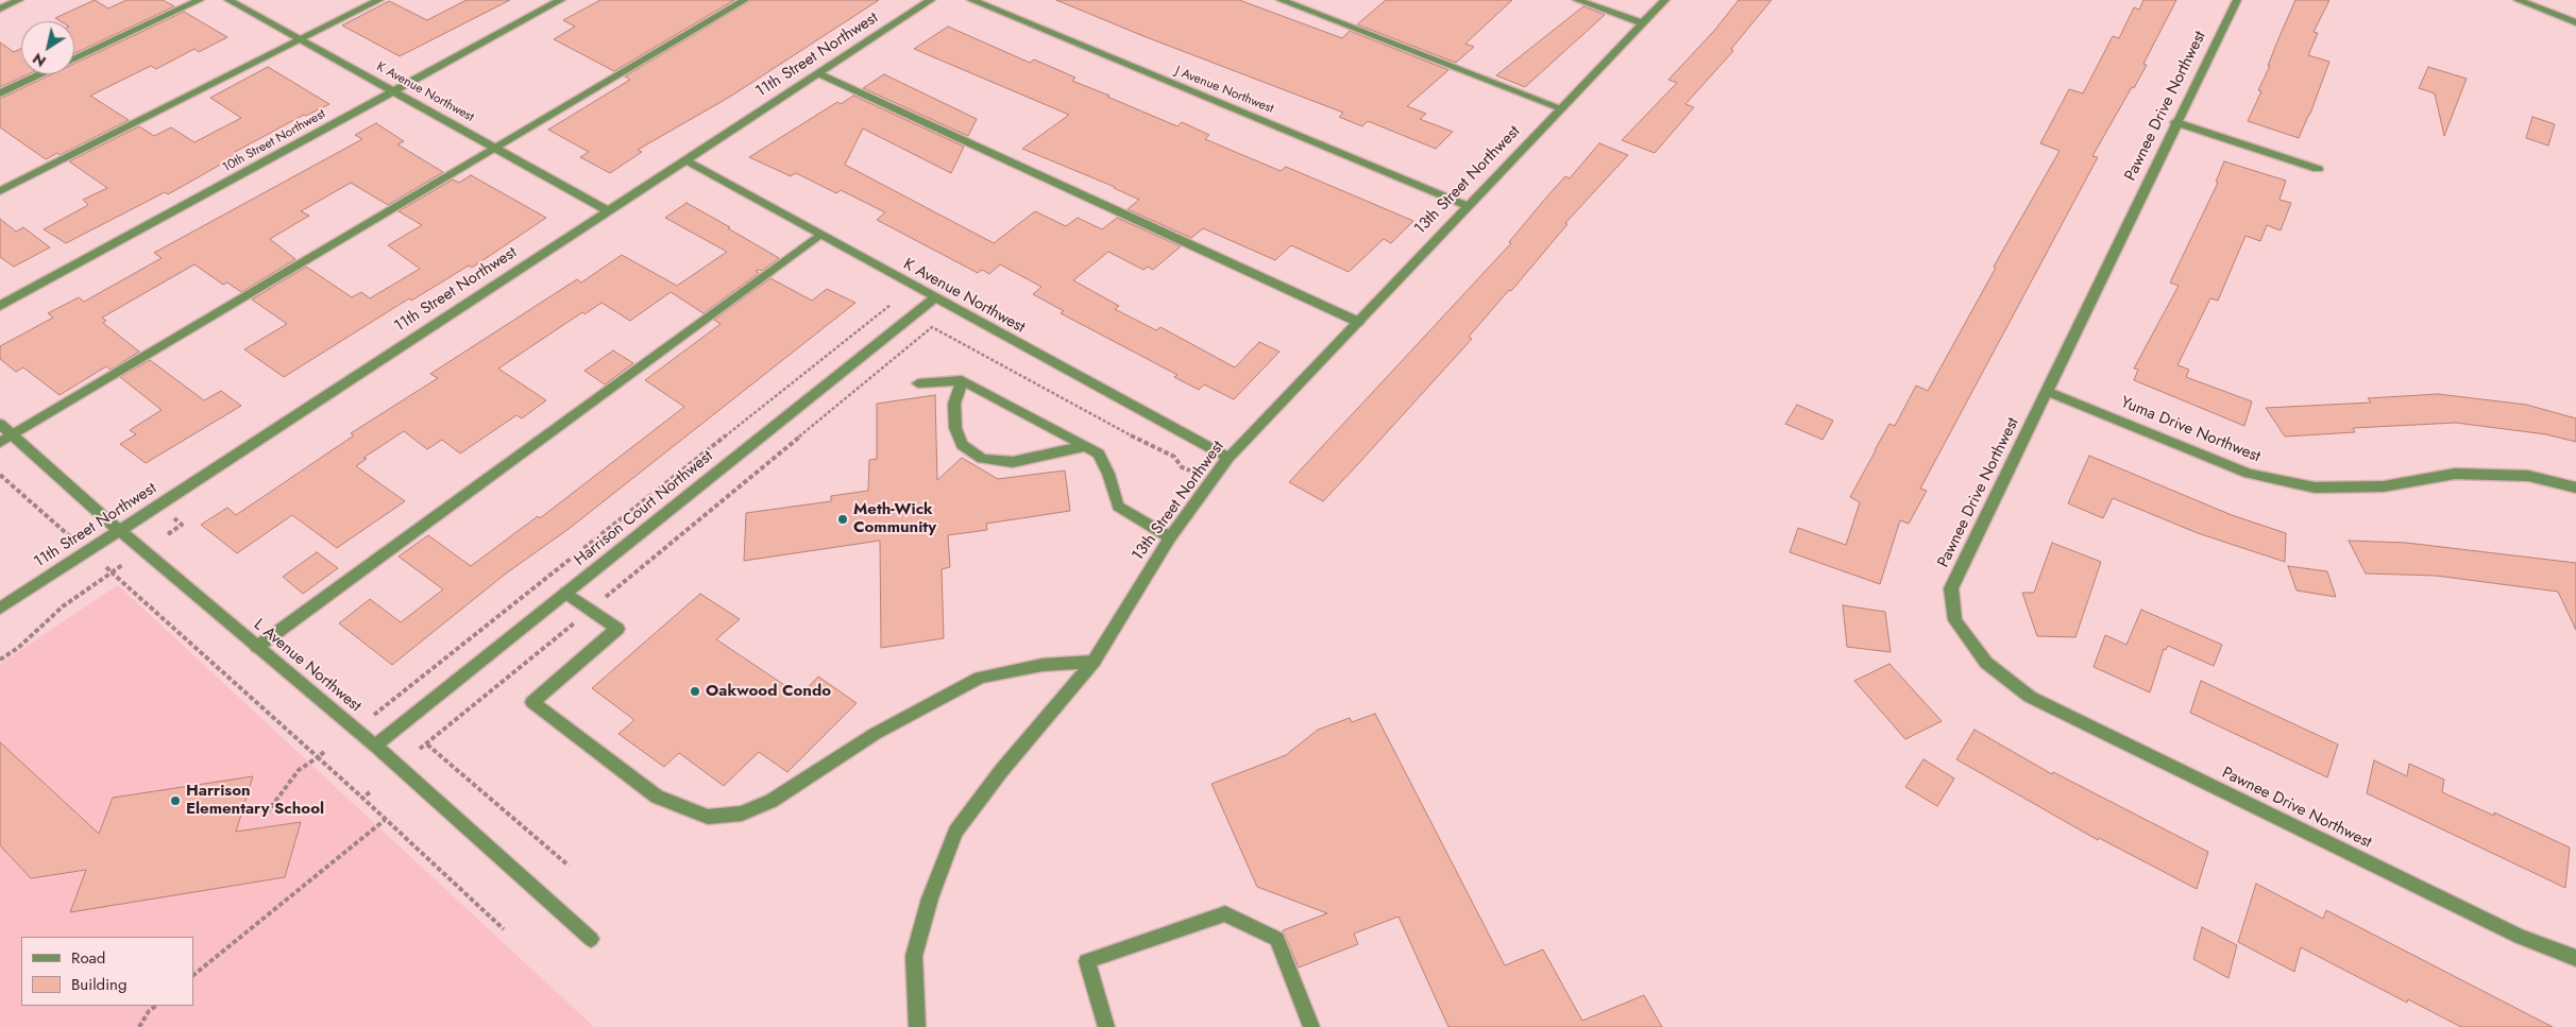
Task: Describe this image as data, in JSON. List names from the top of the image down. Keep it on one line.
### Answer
{"streets":{"street":["11th Street Northwest","J Avenue Northwest","K Avenue Northwest","Pawnee Drive Northwest","10th Street Northwest","13th Street Northwest","Yuma Drive Northwest","Harrison Court Northwest","L Avenue Northwest"]},"crossings":[["11th Street Northwest","K Avenue Northwest"],["11th Street Northwest","L Avenue Northwest"],["J Avenue Northwest","13th Street Northwest"],["K Avenue Northwest","10th Street Northwest"],["K Avenue Northwest","13th Street Northwest"],["K Avenue Northwest","Harrison Court Northwest"],["Pawnee Drive Northwest","Yuma Drive Northwest"],["Harrison Court Northwest","L Avenue Northwest"]],"places":["Meth-Wick Community","Oakwood Condo","Harrison Elementary School"],"legend":["Road","Building"],"north":"bottom left"}
